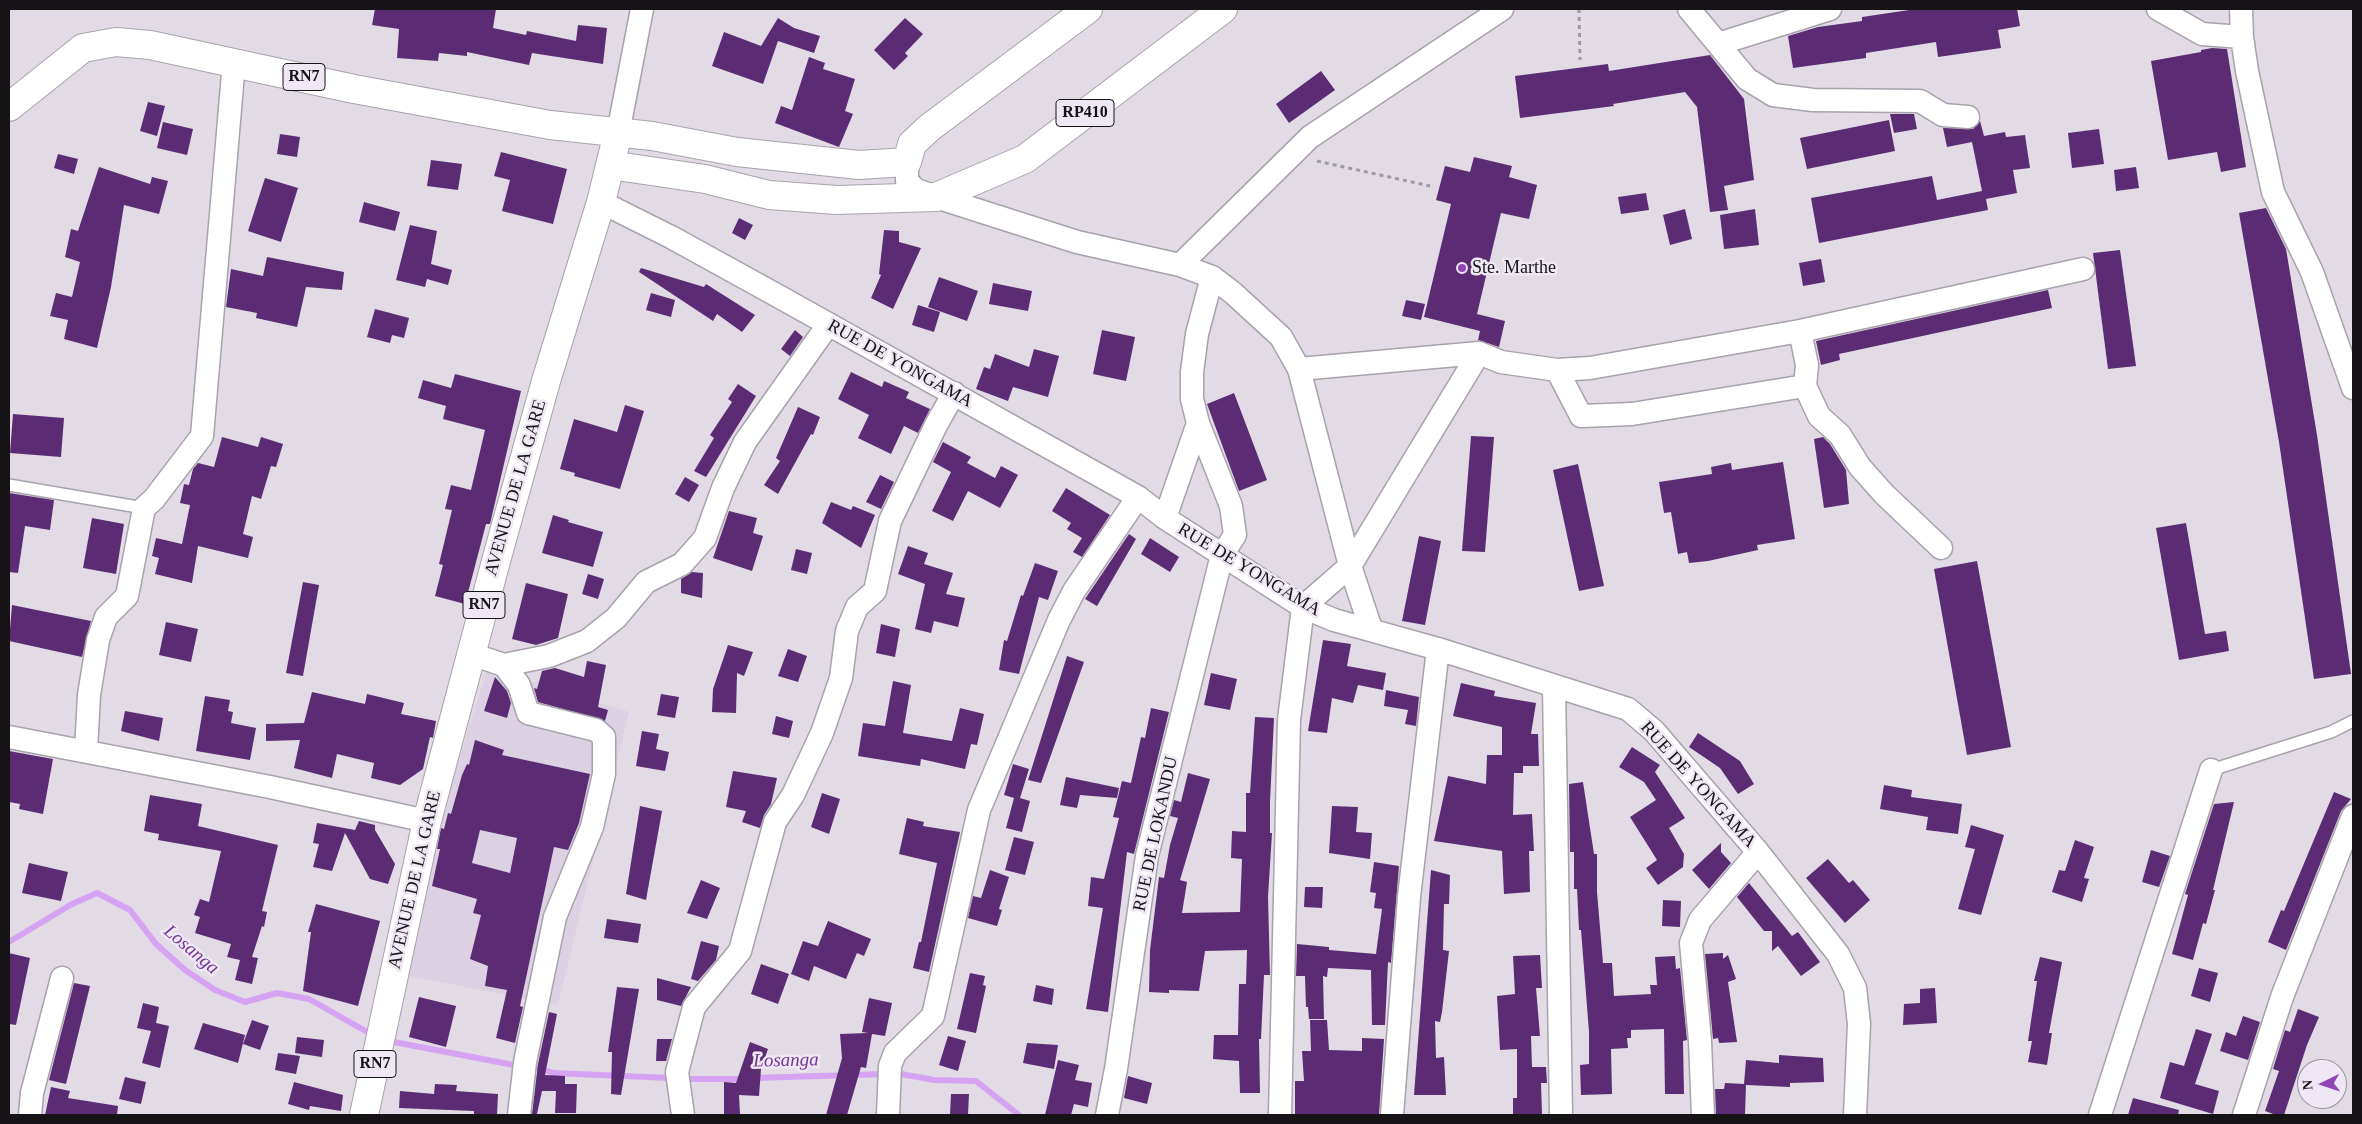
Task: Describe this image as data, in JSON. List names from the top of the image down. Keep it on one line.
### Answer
{"streets":{"main road":["RN7","RP410","AVENUE DE LA GARE"],"street":["RUE DE YONGAMA","RUE DE LOKANDU"]},"crossings":[["RN7","AVENUE DE LA GARE"],["RP410","AVENUE DE LA GARE"],["RUE DE YONGAMA","AVENUE DE LA GARE"],["RUE DE YONGAMA","RUE DE LOKANDU"]],"water":["Losanga"],"places":["Ste. Marthe"],"north":"left"}
